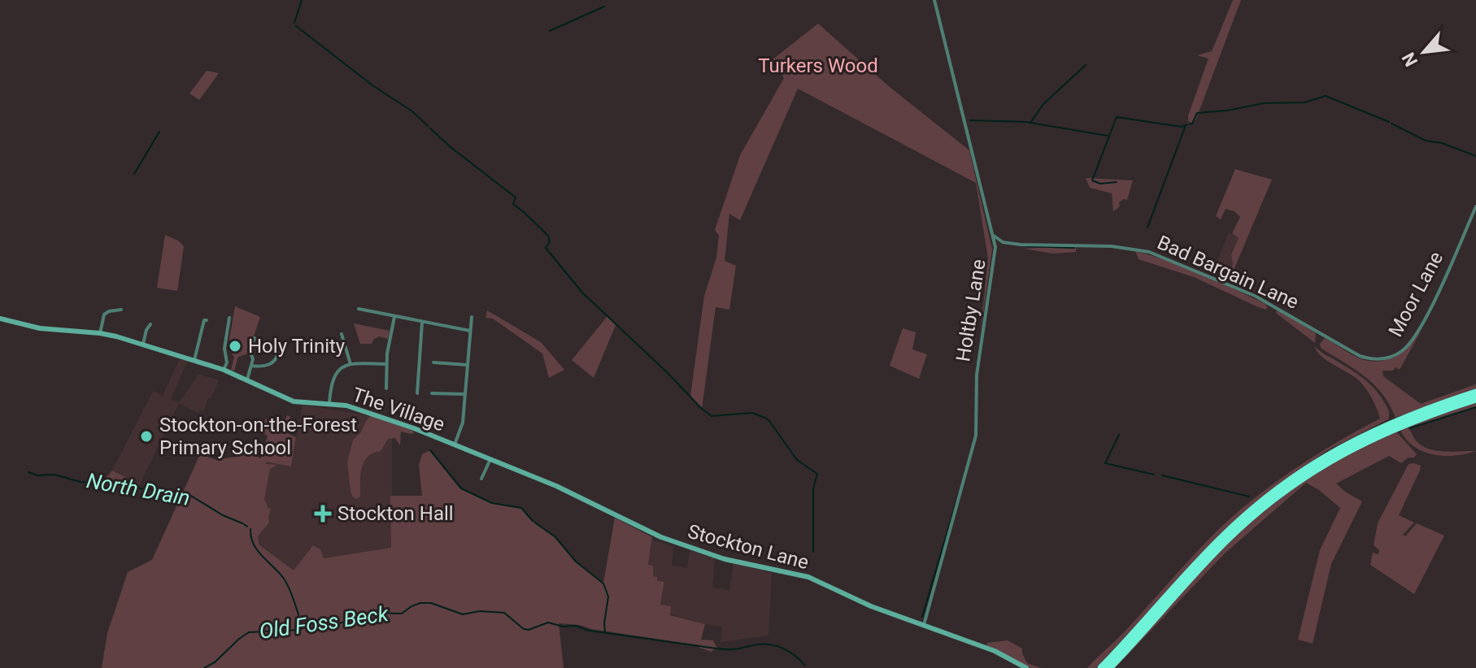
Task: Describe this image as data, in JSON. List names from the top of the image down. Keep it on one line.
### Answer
{"streets":{"street":["Bad Bargain Lane","Moor Lane","Holtby Lane","The Village","Stockton Lane"]},"crossings":[["Bad Bargain Lane","Moor Lane"],["Holtby Lane","Stockton Lane"],["The Village","Stockton Lane"]],"water":["North Drain","Old Foss Beck"],"parks":["Turkers Wood"],"places":{"other":["Holy Trinity","Stockton-on-the-Forest Primary School"],"health":["Stockton Hall"]},"north":"bottom left"}
